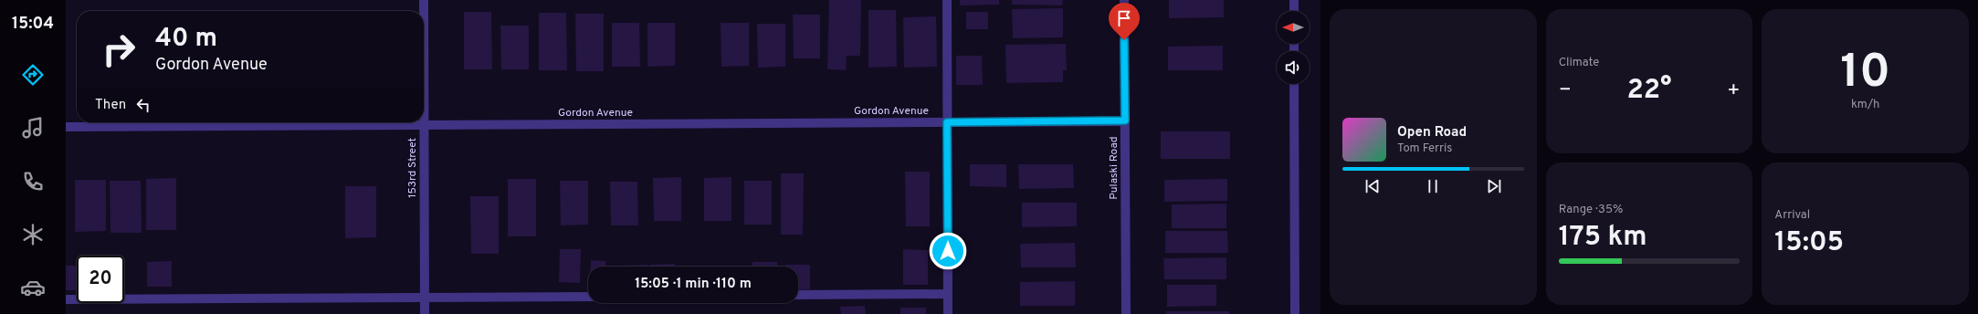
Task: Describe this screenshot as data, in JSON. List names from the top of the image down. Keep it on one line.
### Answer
{"streets":{"street":["Gordon Avenue","153rd Street","Pulaski Road"]},"crossings":[["Gordon Avenue","153rd Street"],["Gordon Avenue","Pulaski Road"]],"north":"left","page":{"tabs":"15:04","tile":["Climate",["10","km/h"],["Range · 35%","175 km"],["Arrival","15:05"]],"turn":["40 m","Gordon Avenue"],"heat":["−","22°","+"],"then":"Then","song":["Open Road","Tom Ferris"],"limit":"20","trip":"15:05 · 1 min · 110 m"}}
